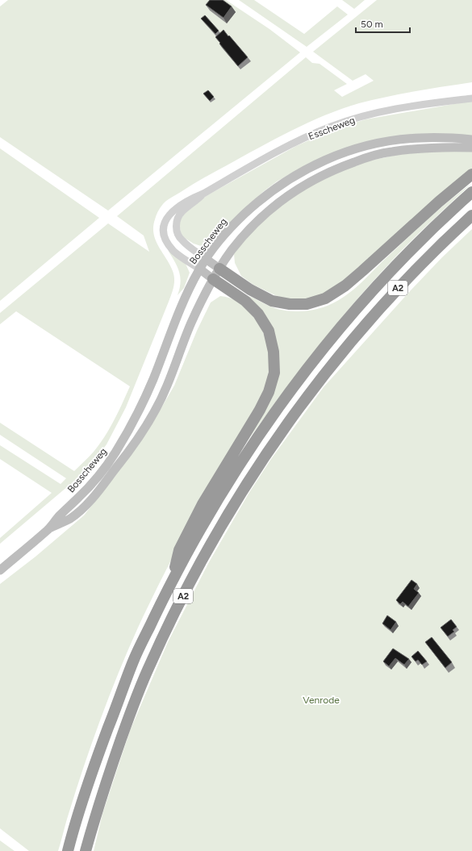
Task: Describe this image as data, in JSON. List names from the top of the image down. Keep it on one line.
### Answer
{"streets":{"highway":["A2"],"main road":["Bosscheweg"],"street":["Esscheweg"]},"crossings":[["Esscheweg","Bosscheweg"],["Bosscheweg","A2"]],"parks":["Venrode"],"scale_bar":"50 m"}
